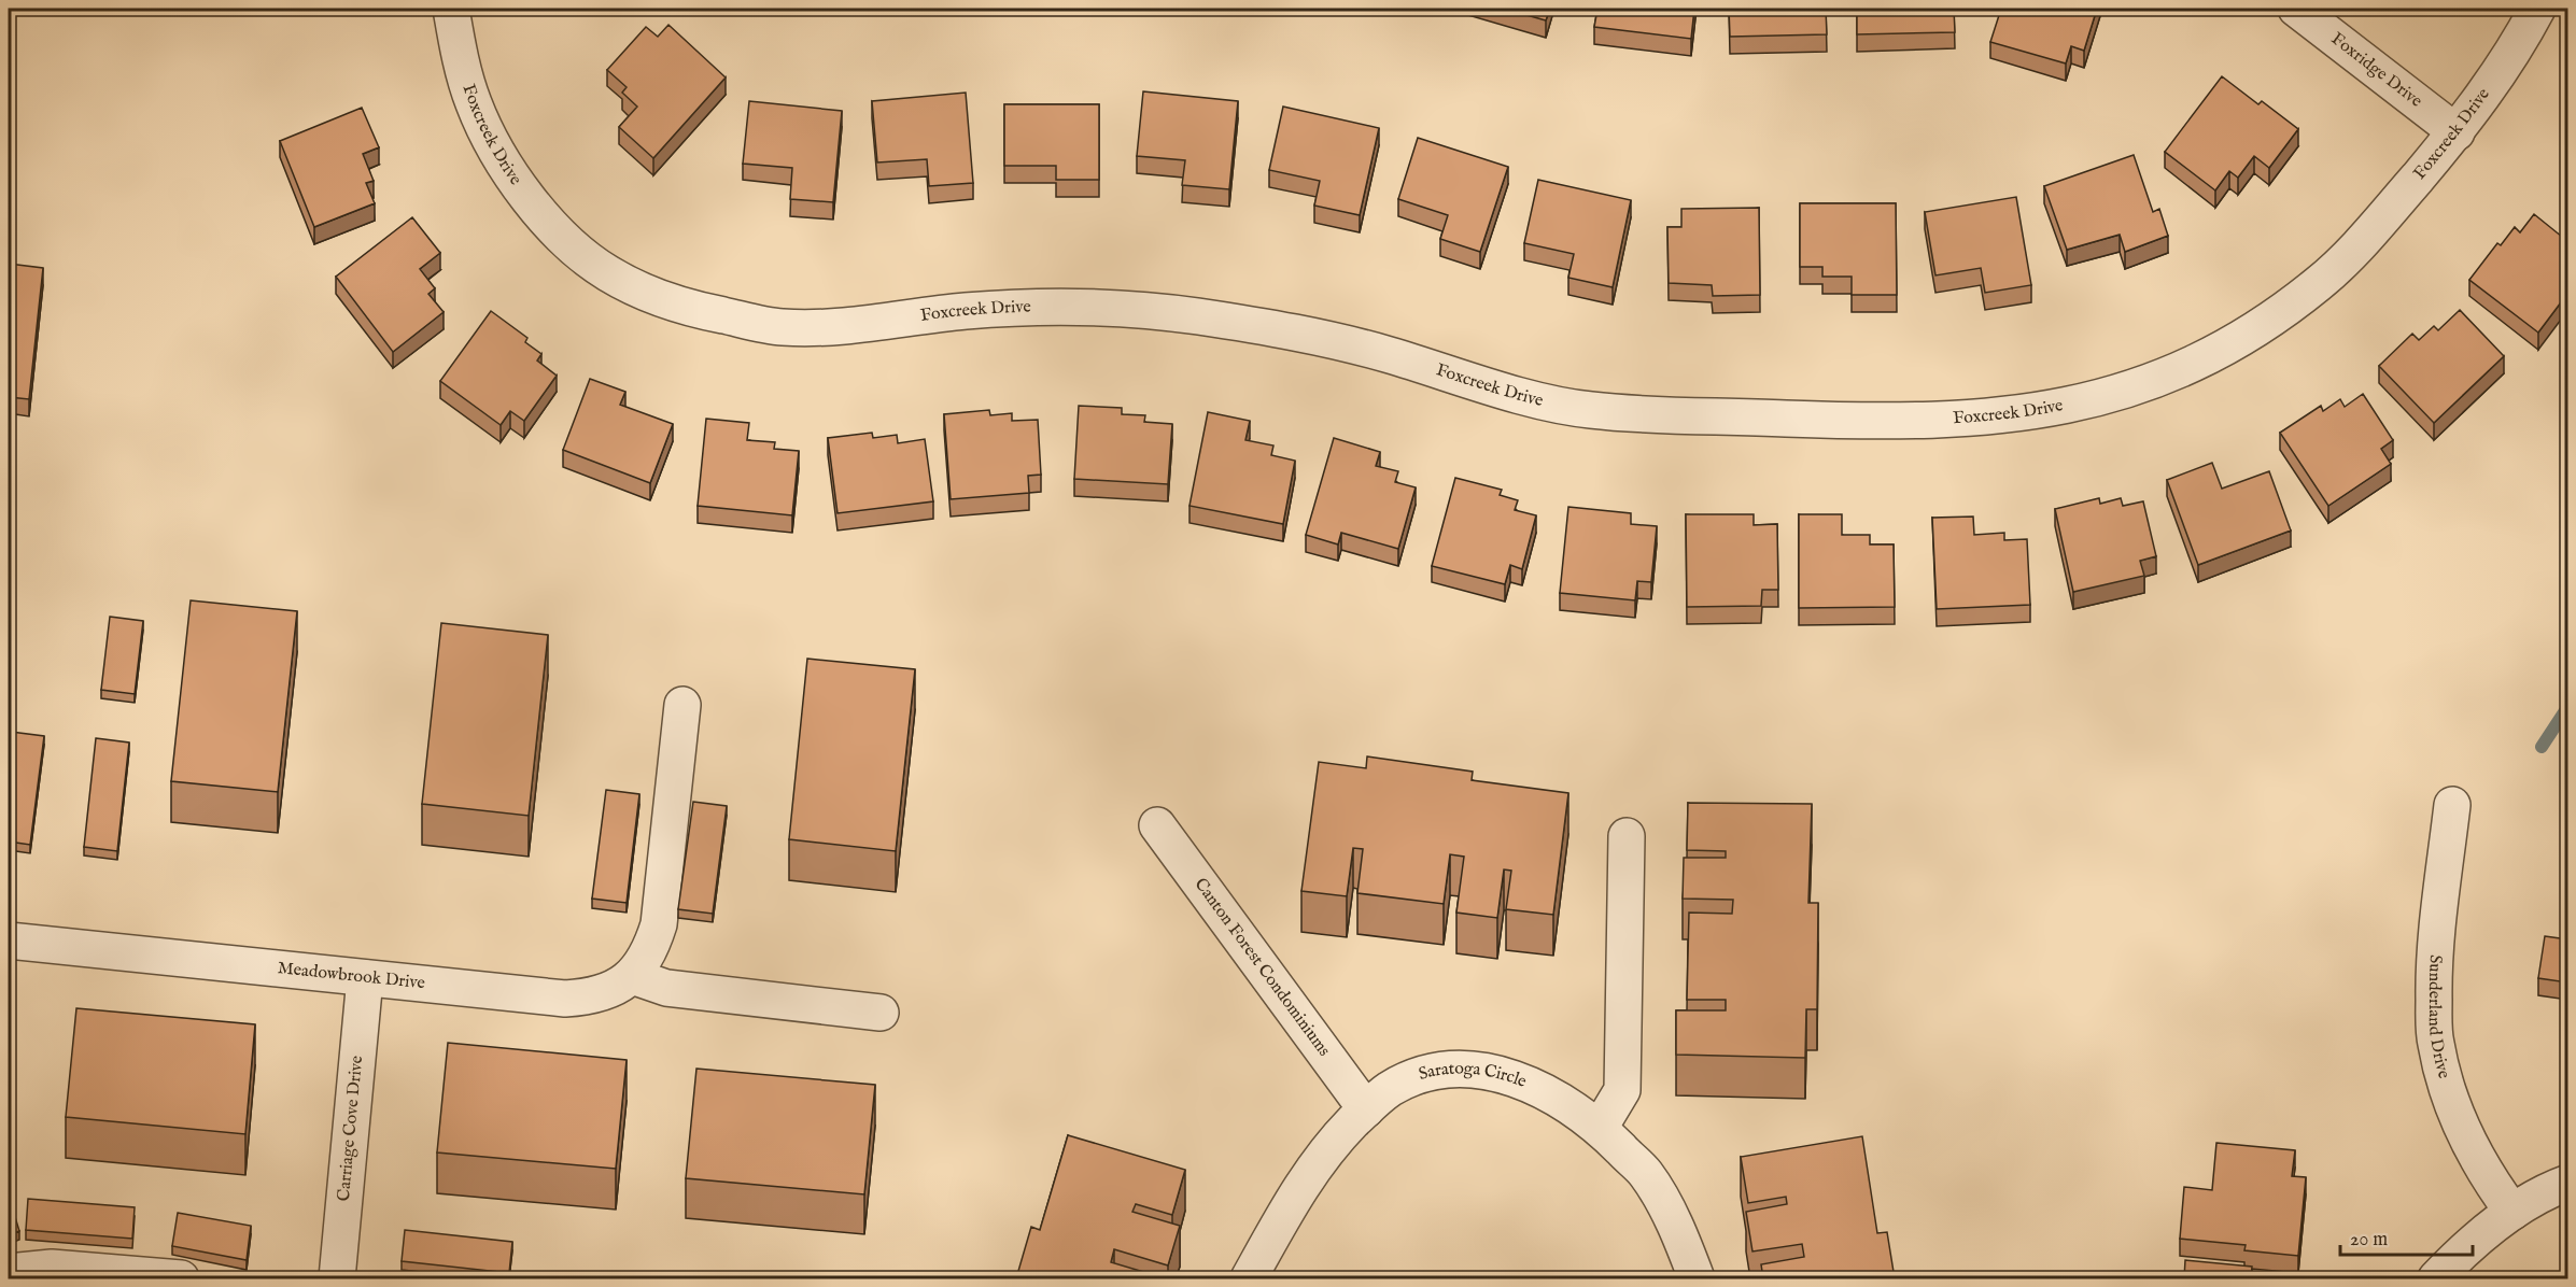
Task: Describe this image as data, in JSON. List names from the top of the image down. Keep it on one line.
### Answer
{"streets":{"street":["Foxridge Drive","Foxcreek Drive","Canton Forest Condominiums","Meadowbrook Drive","Sunderland Drive","Saratoga Circle","Carriage Cove Drive"]},"crossings":[["Foxridge Drive","Foxcreek Drive"],["Canton Forest Condominiums","Saratoga Circle"],["Meadowbrook Drive","Carriage Cove Drive"]],"scale_bar":"20 m"}
